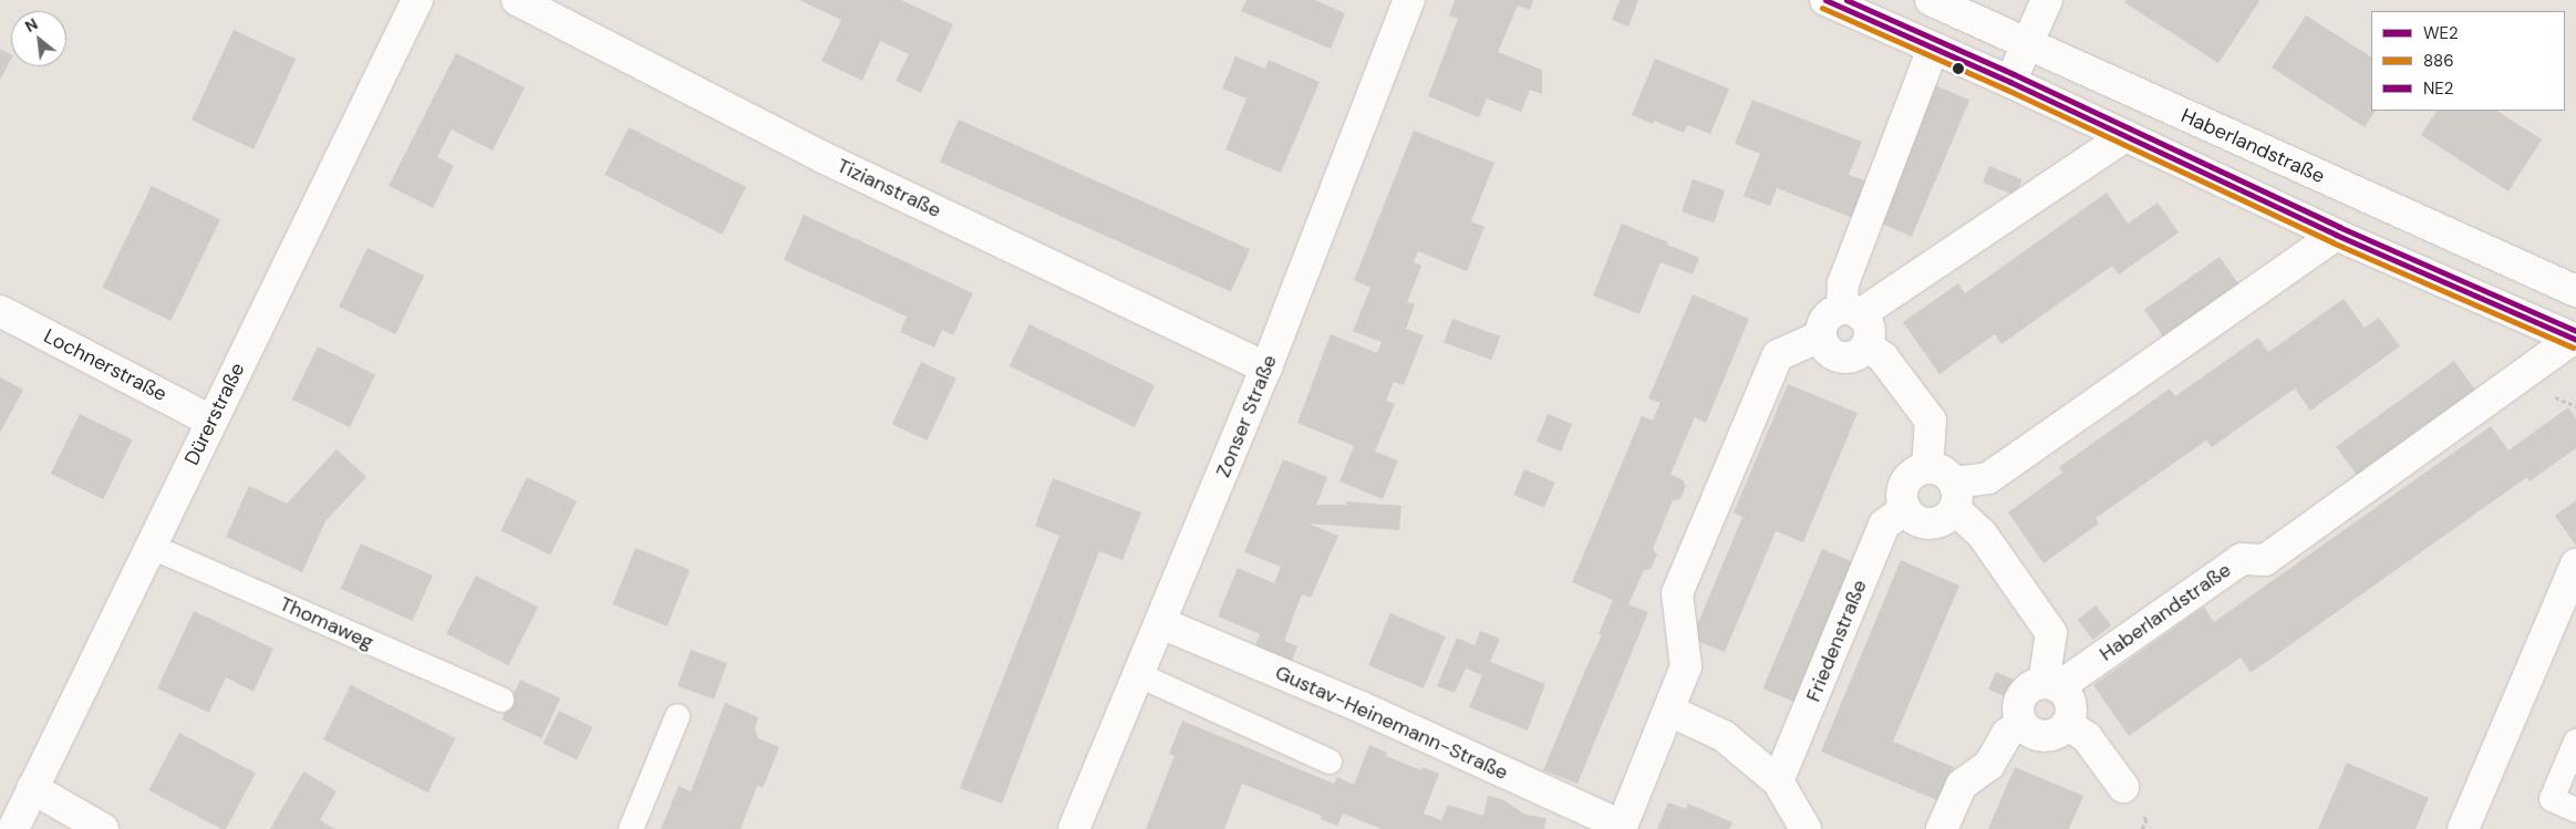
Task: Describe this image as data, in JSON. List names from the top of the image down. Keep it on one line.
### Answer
{"streets":{"street":["Haberlandstraße","Tizianstraße","Lochnerstraße","Dürerstraße","Zonser Straße","Friedenstraße","Gustav-Heinemann-Straße"],"lane":["Thomaweg"]},"crossings":[["Tizianstraße","Zonser Straße"],["Lochnerstraße","Dürerstraße"],["Dürerstraße","Thomaweg"],["Zonser Straße","Gustav-Heinemann-Straße"]],"lines":["transit line WE2","transit line NE2","transit line 886"],"legend":["WE2","886","NE2"],"north":"top left"}
